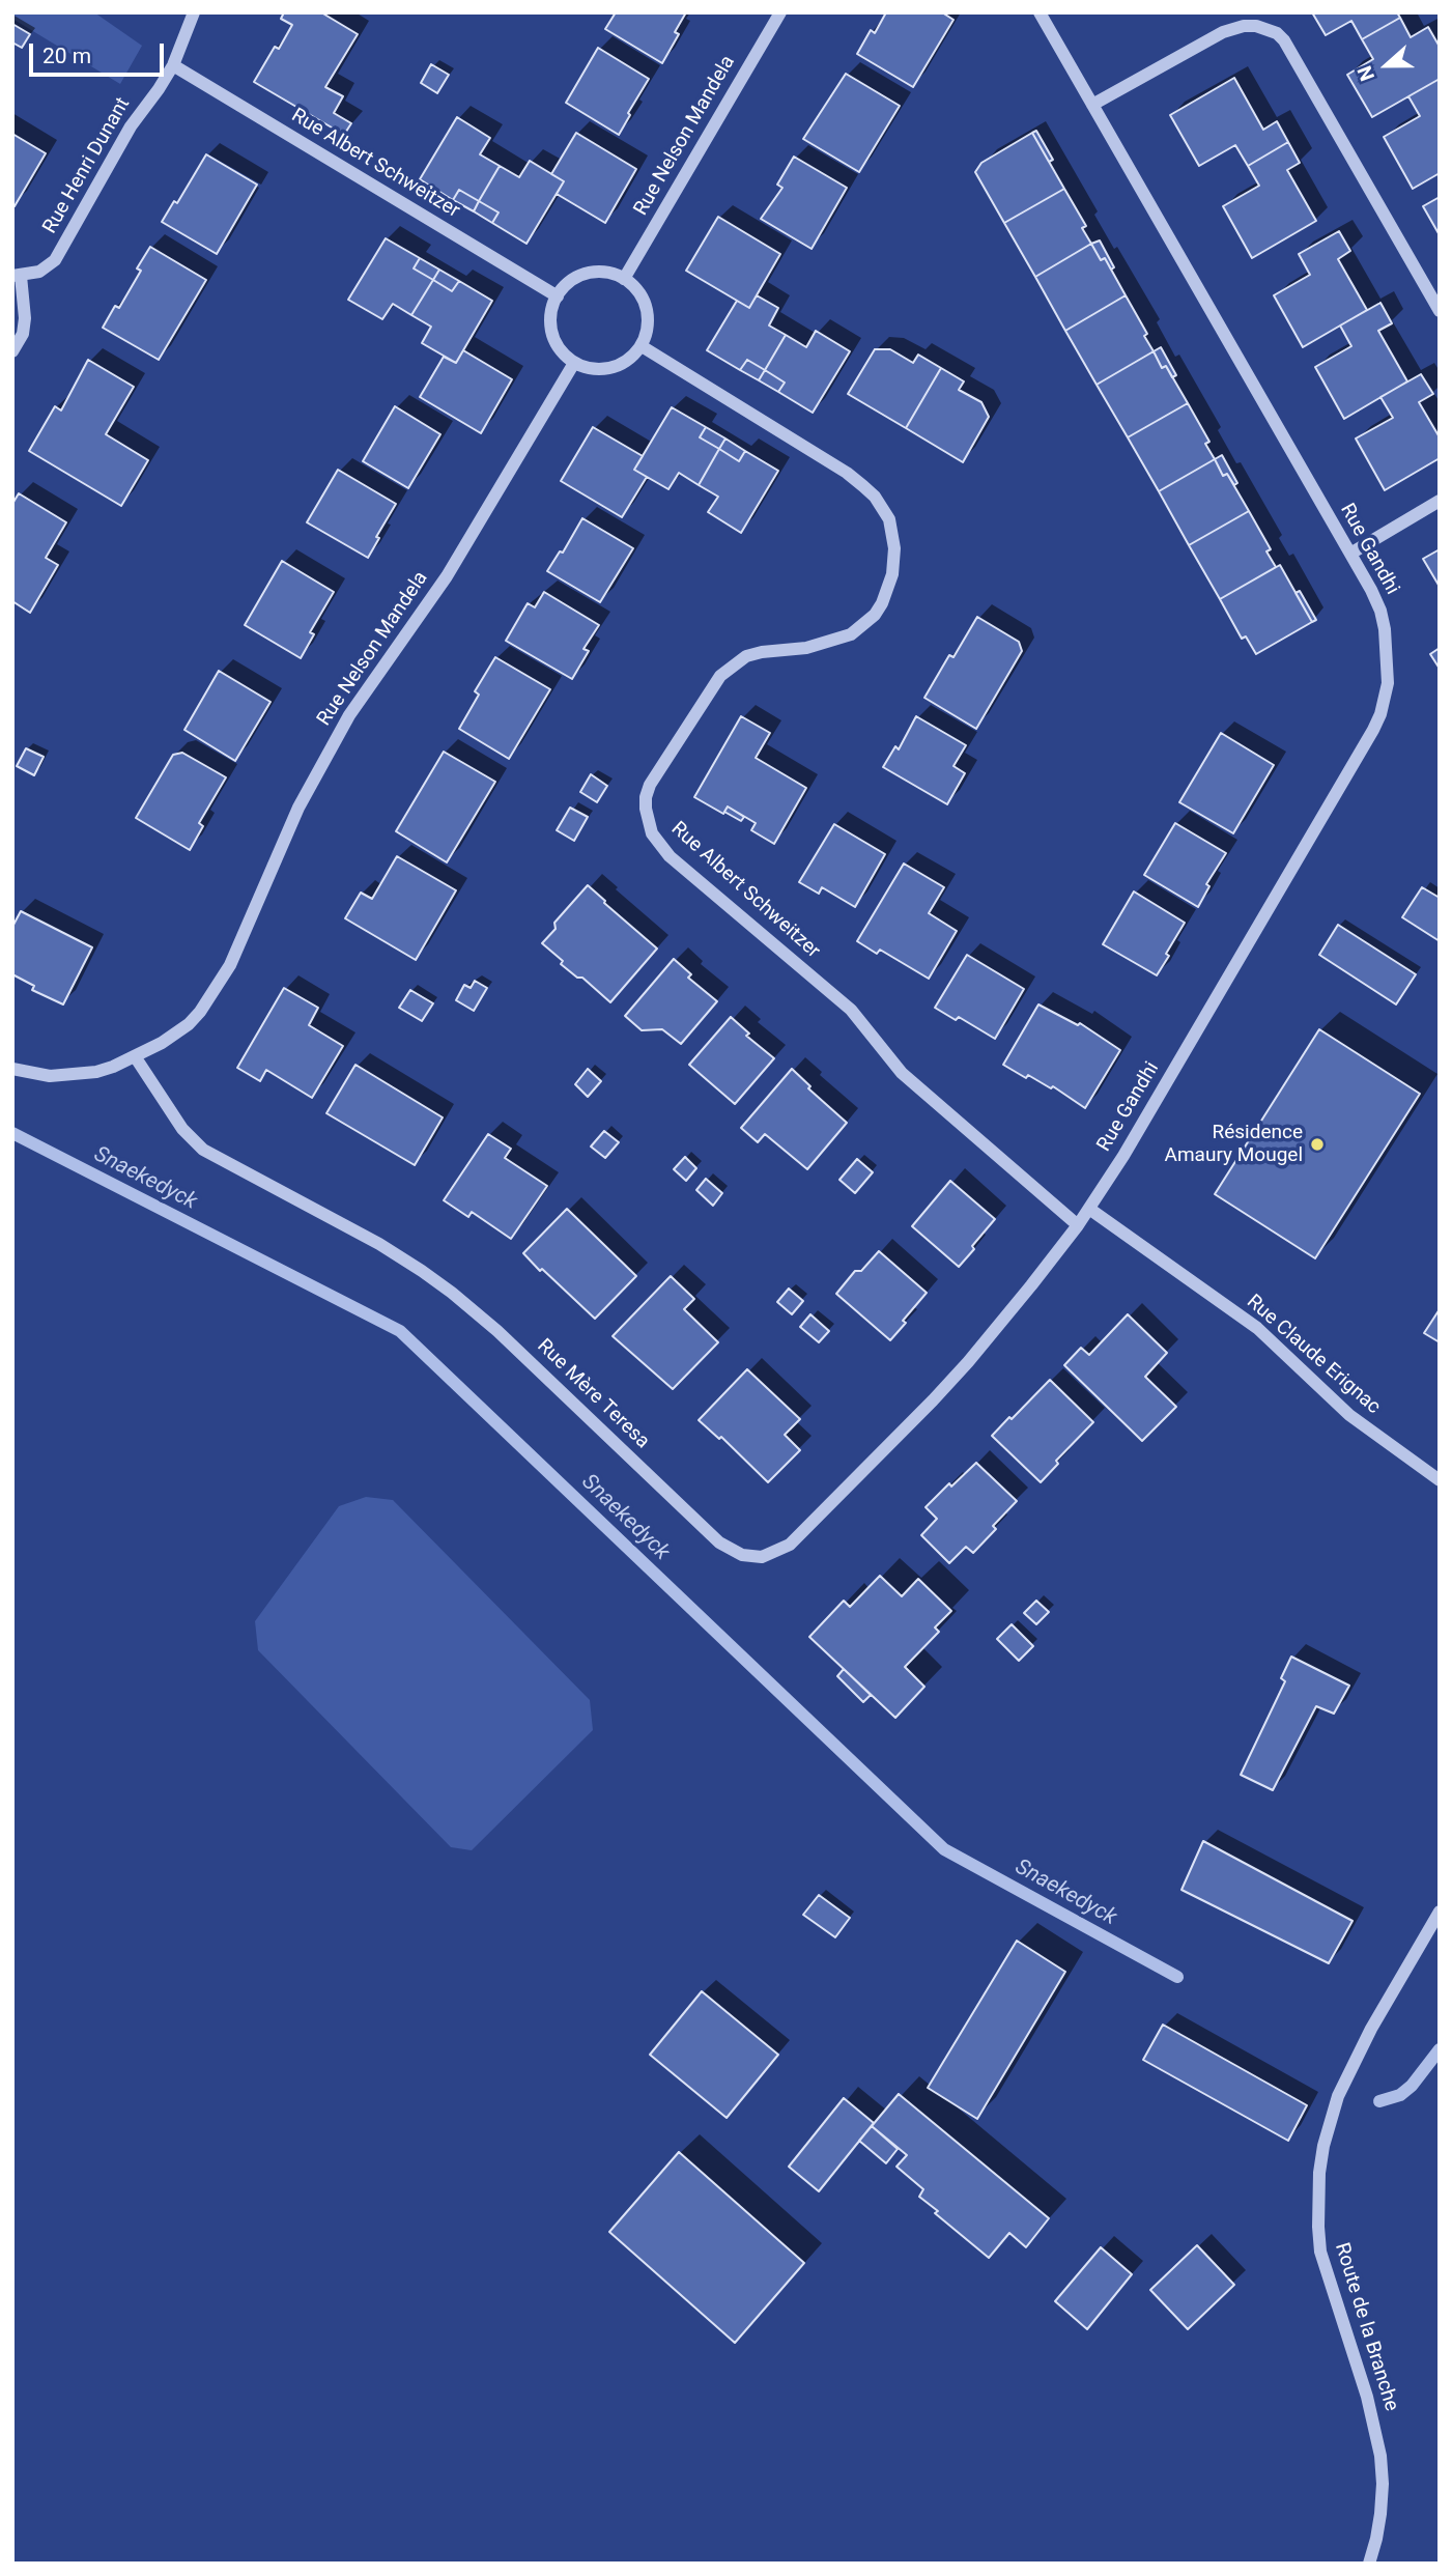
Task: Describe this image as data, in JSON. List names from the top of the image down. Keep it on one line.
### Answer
{"streets":{"street":["Rue Nelson Mandela","Rue Albert Schweitzer","Rue Henri Dunant","Rue Gandhi","Rue Claude Erignac","Rue Mère Teresa","Route de la Branche"]},"crossings":[["Rue Nelson Mandela","Rue Albert Schweitzer"],["Rue Nelson Mandela","Rue Mère Teresa"],["Rue Albert Schweitzer","Rue Henri Dunant"],["Rue Albert Schweitzer","Rue Gandhi"],["Rue Albert Schweitzer","Rue Mère Teresa"],["Rue Gandhi","Rue Claude Erignac"],["Rue Gandhi","Rue Mère Teresa"]],"water":["Snaekedyck"],"places":["Résidence Amaury Mougel"],"scale_bar":"20 m","north":"left"}
